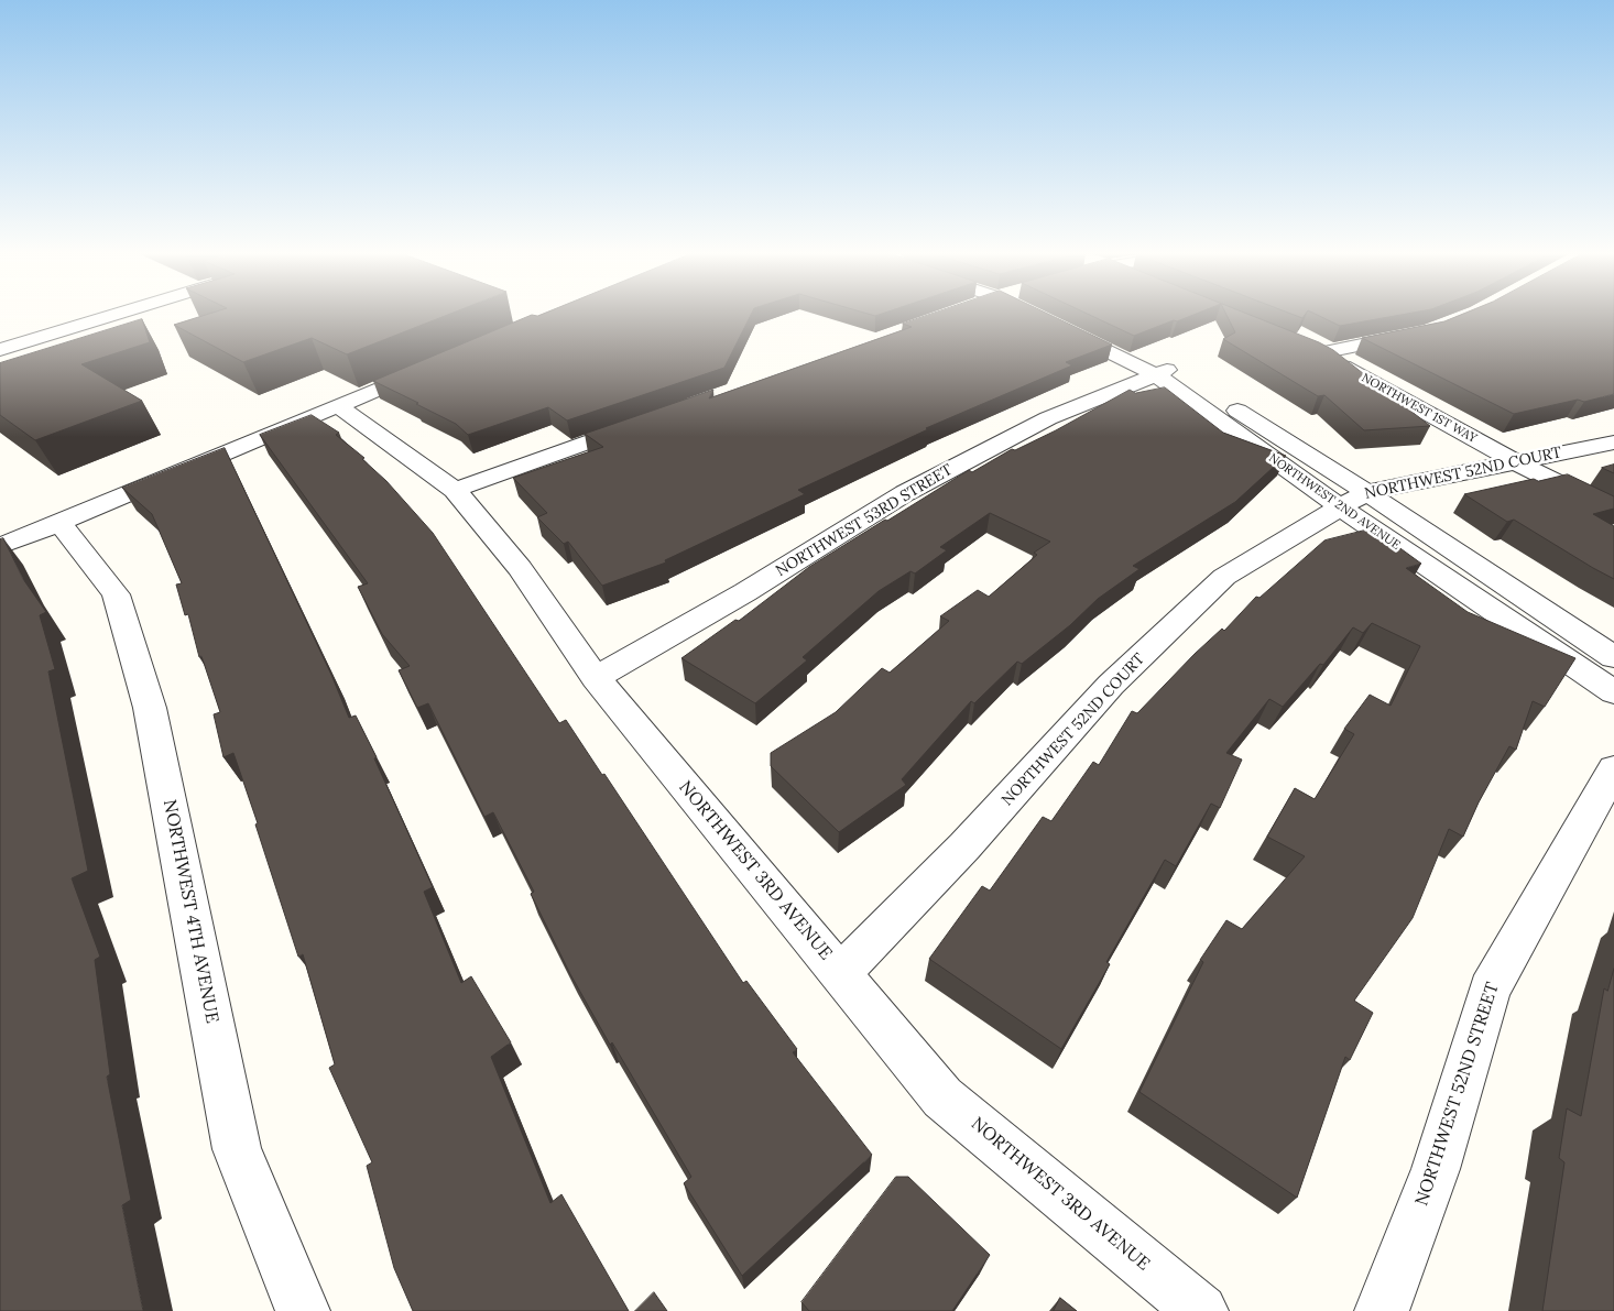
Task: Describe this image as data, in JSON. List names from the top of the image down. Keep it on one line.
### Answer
{"streets":{"street":["NORTHWEST 1ST WAY","NORTHWEST 52ND COURT","NORTHWEST 2ND AVENUE","NORTHWEST 53RD STREET","NORTHWEST 3RD AVENUE","NORTHWEST 4TH AVENUE","NORTHWEST 52ND STREET"]},"crossings":[["NORTHWEST 1ST WAY","NORTHWEST 52ND COURT"],["NORTHWEST 52ND COURT","NORTHWEST 2ND AVENUE"],["NORTHWEST 52ND COURT","NORTHWEST 3RD AVENUE"],["NORTHWEST 2ND AVENUE","NORTHWEST 53RD STREET"],["NORTHWEST 53RD STREET","NORTHWEST 3RD AVENUE"]]}
